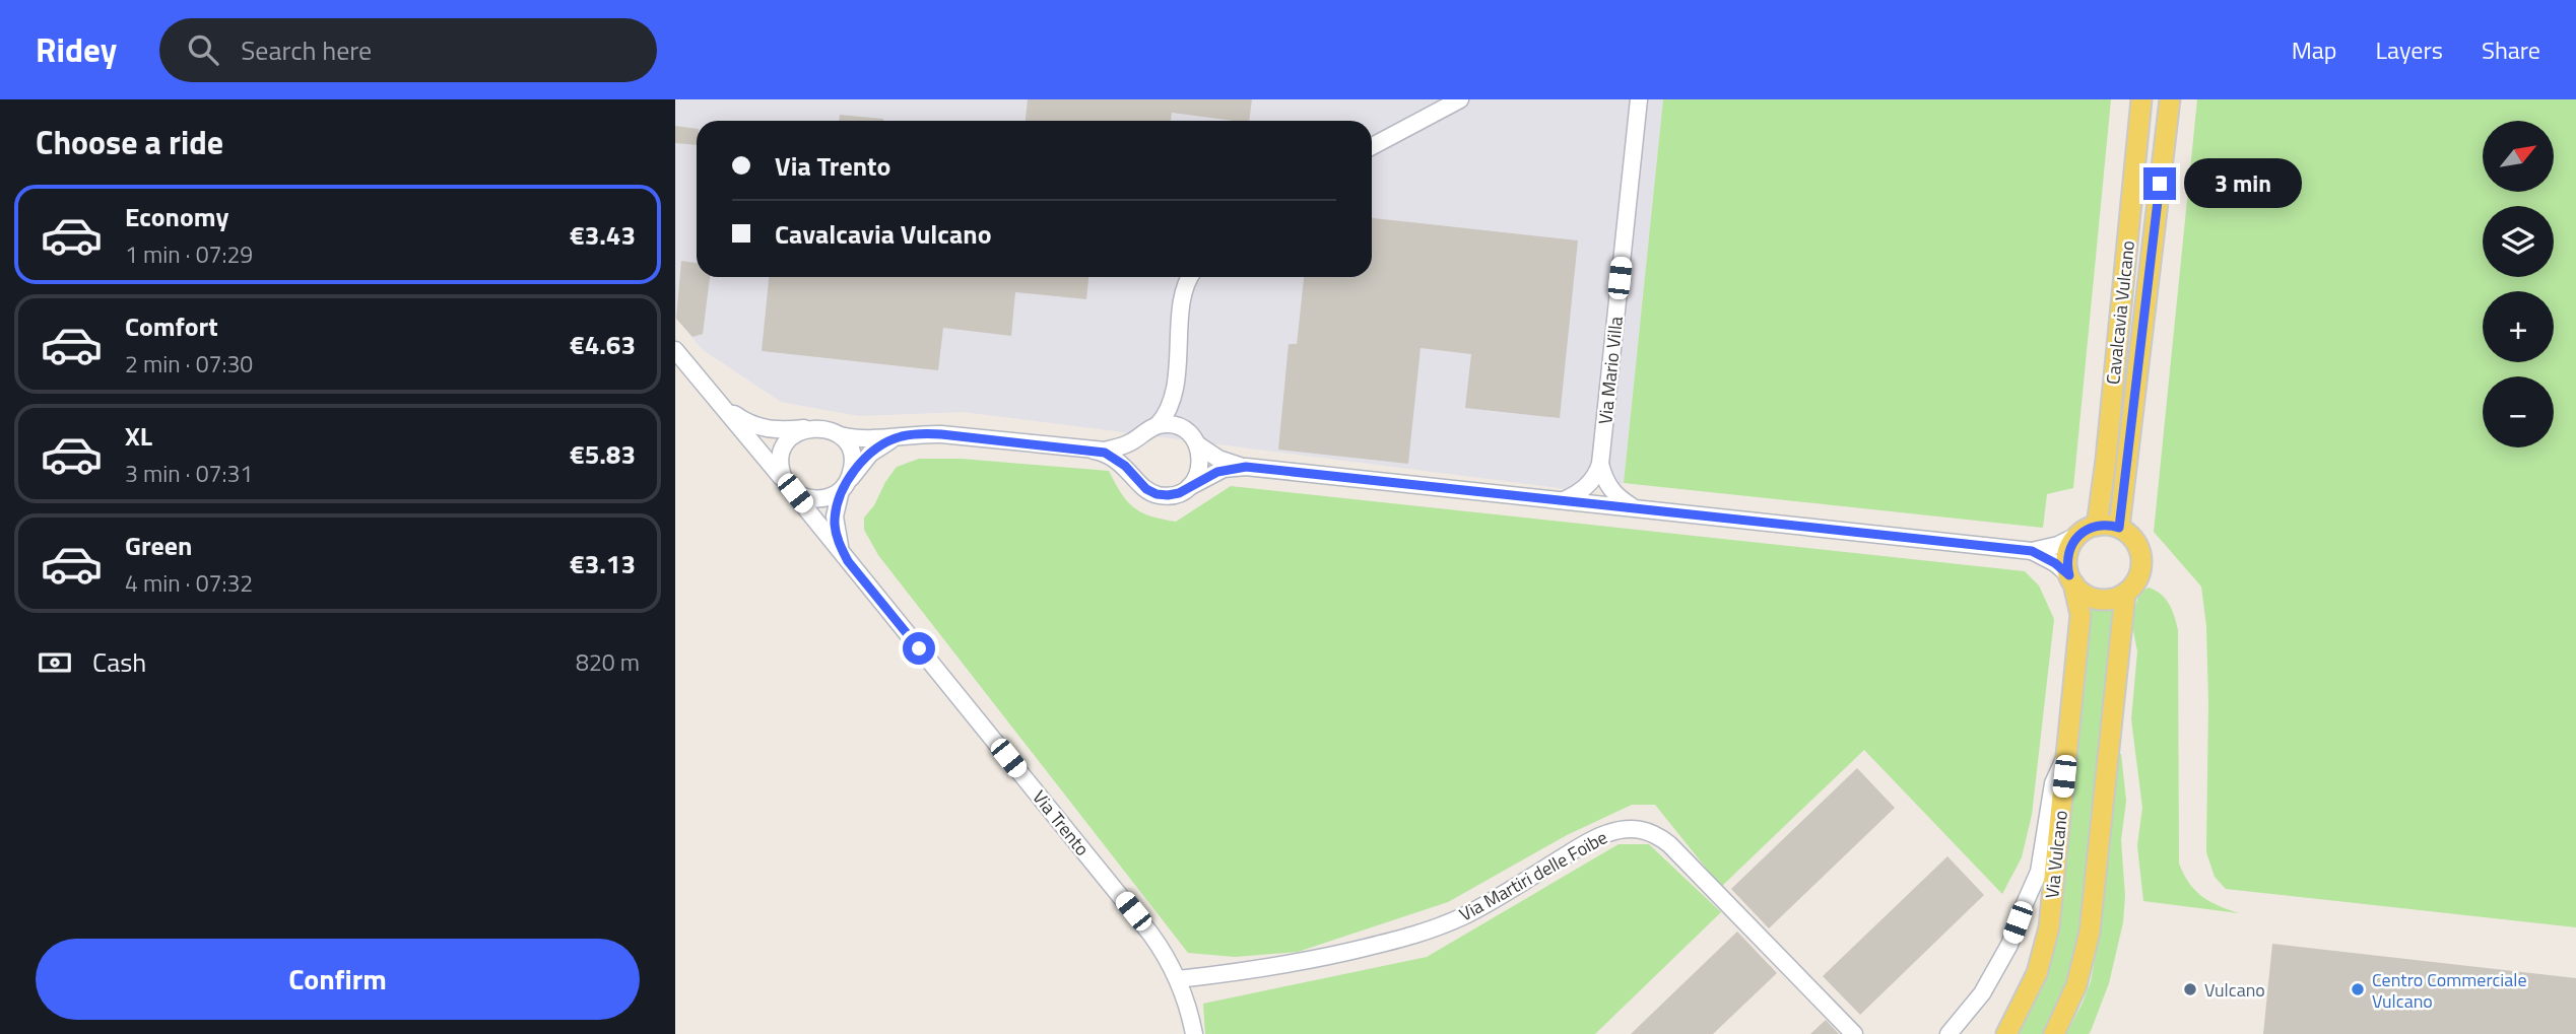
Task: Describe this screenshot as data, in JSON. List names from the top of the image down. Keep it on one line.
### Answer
{"streets":{"main road":["Cavalcavia Vulcano","Via Vulcano"],"street":["Via Mario Villa","Via Trento","Via Martiri delle Foibe"]},"crossings":[["Cavalcavia Vulcano","Via Vulcano"],["Via Trento","Via Martiri delle Foibe"]],"places":["Vulcano","Centro Commerciale Vulcano"],"north":"top right","page":{"header":"Ridey","search":"Search here","nav":["Map","Layers","Share"],"heading":"Choose a ride","map_buttons":["+","−"],"banner":["Via Trento","Cavalcavia Vulcano"],"bubble":"3 min","list":[{"name":"Economy","note":"1 min · 07:29","value":"€3.43"},{"name":"Comfort","note":"2 min · 07:30","value":"€4.63"},{"name":"XL","note":"3 min · 07:31","value":"€5.83"},{"name":"Green","note":"4 min · 07:32","value":"€3.13"}],"pay":["Cash","820 m"],"buttons":"Confirm"}}
